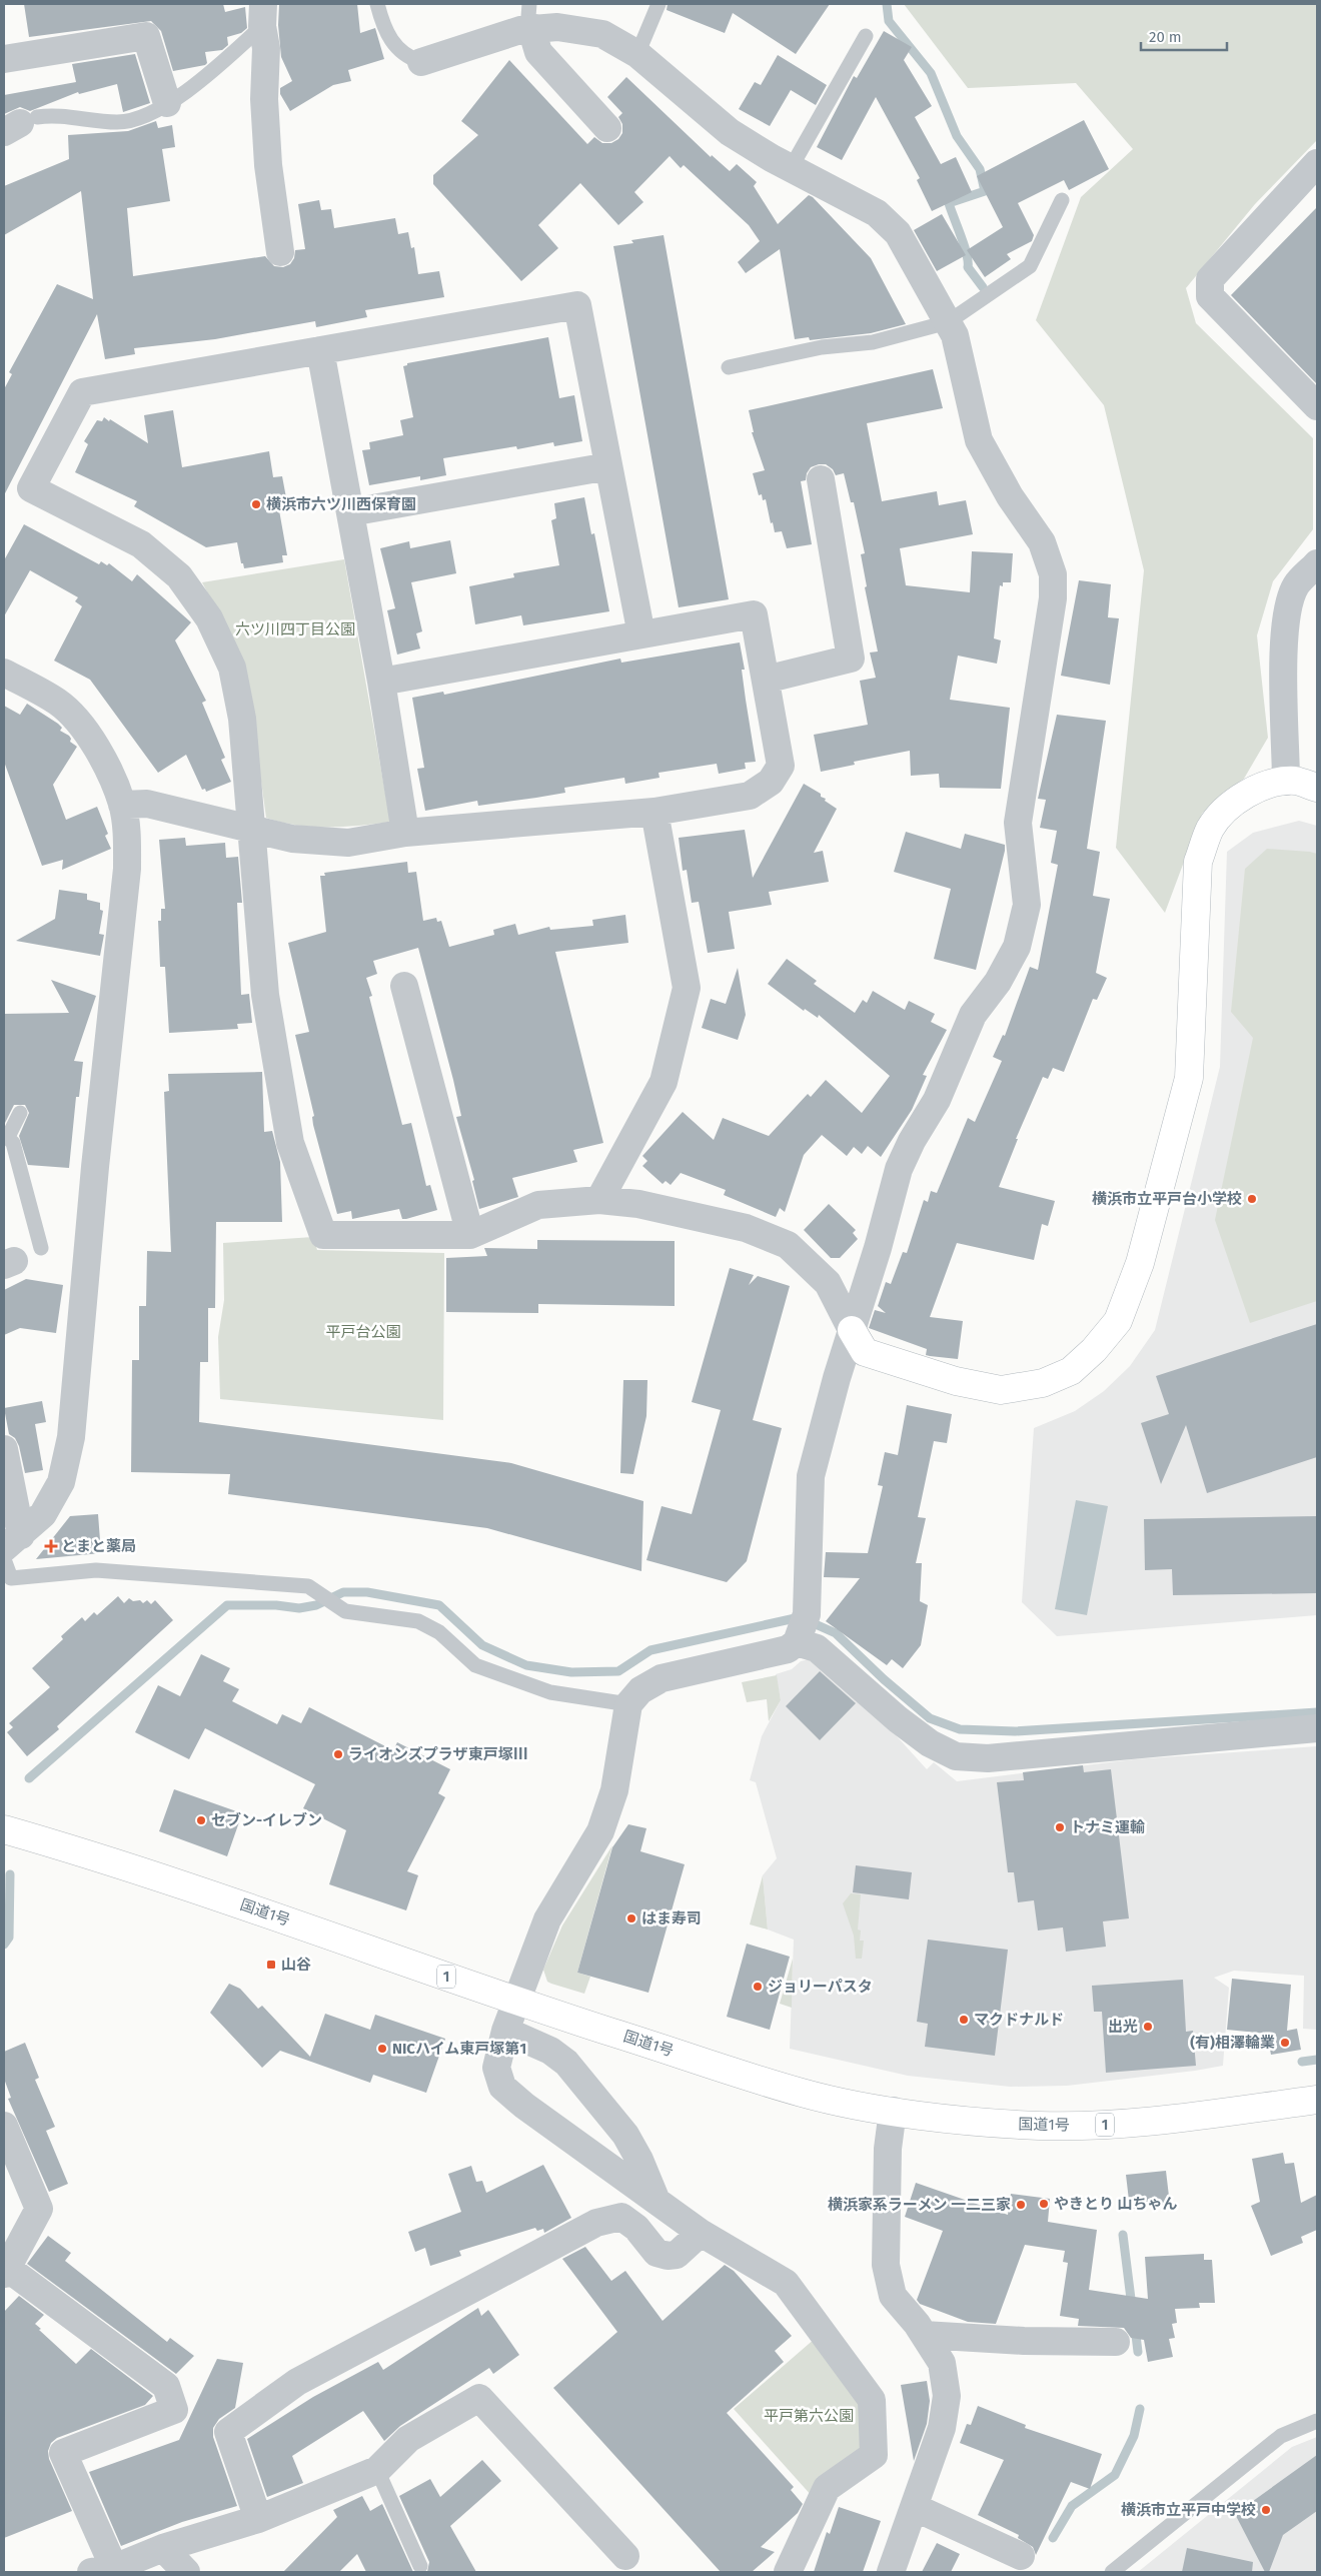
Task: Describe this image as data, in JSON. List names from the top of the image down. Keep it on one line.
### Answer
{"streets":{"main road":["国道1号","1"]},"parks":["六ツ川四丁目公園","平戸台公園","平戸第六公園"],"places":{"other":["横浜市六ツ川西保育園","横浜市立平戸台小学校","ライオンズプラザ東戸塚Ⅲ","セブン-イレブン","トナミ運輸","はま寿司","ジョリーパスタ","マクドナルド","出光","(有)相澤輪業","NICハイム東戸塚第1","やきとり 山ちゃん","横浜家系ラーメン 一二三家","横浜市立平戸中学校"],"health":["とまと薬局"],"transit":["山谷"]},"scale_bar":"20 m"}
